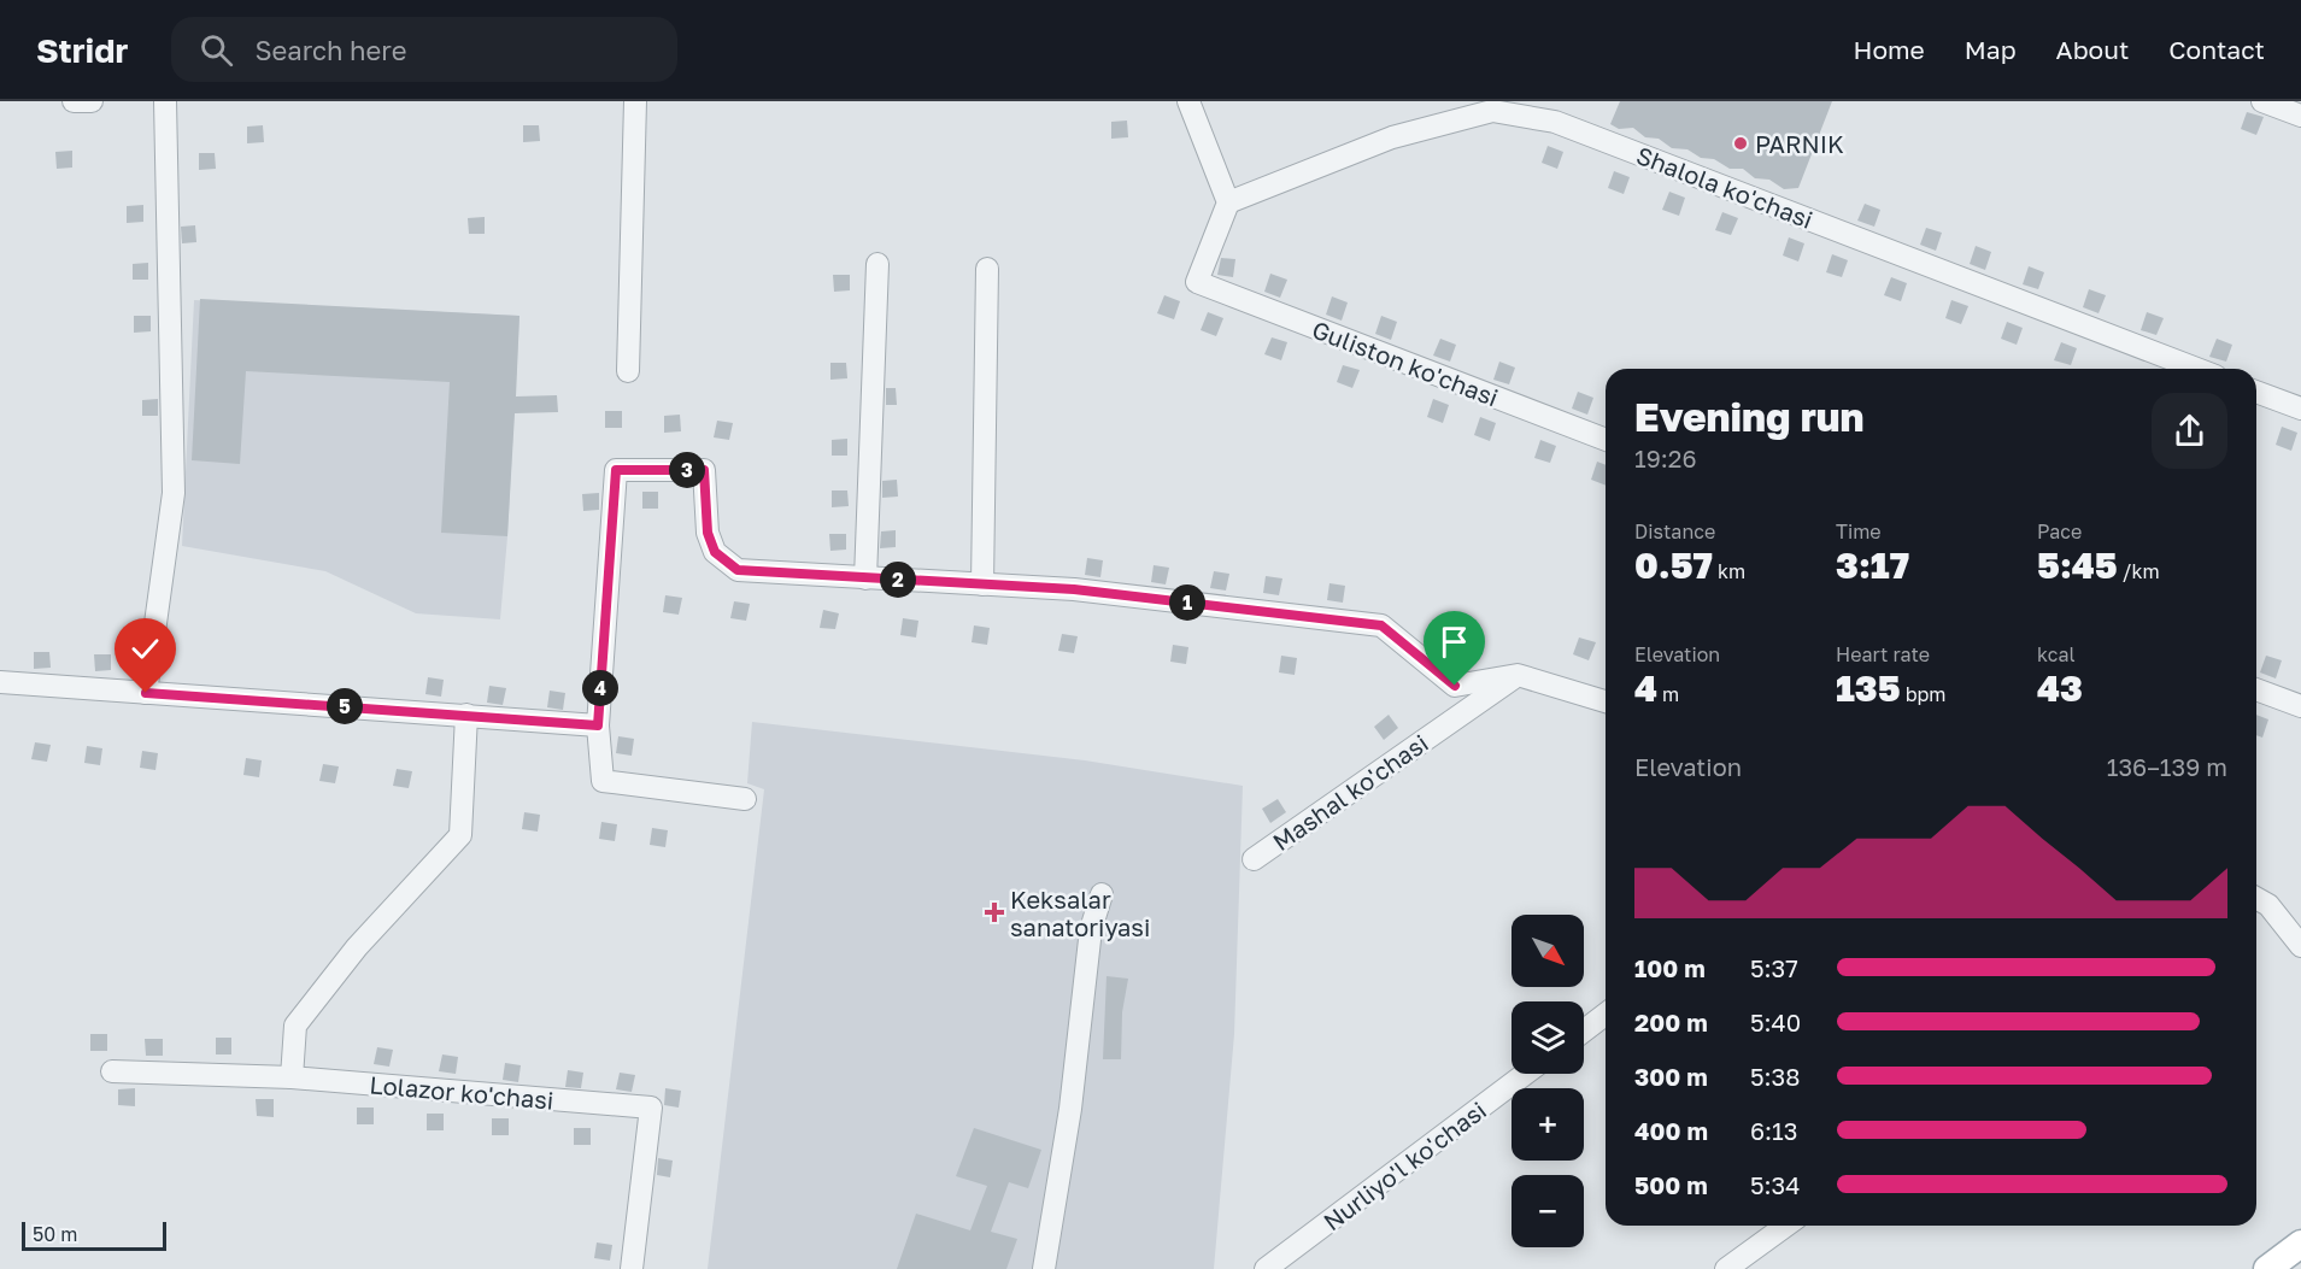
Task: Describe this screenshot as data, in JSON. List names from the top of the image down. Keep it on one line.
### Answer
{"streets":{"street":["Shalola ko'chasi","Guliston ko'chasi","Mashal ko'chasi","Lolazor ko'chasi","Nurliyo'l ko'chasi"]},"crossings":[["Shalola ko'chasi","Guliston ko'chasi"]],"places":{"other":["PARNIK"],"health":["Keksalar sanatoriyasi"]},"scale_bar":"50 m","north":"bottom right","page":{"header":"Stridr","search":"Search here","nav":["Home","Map","About","Contact"],"heading":["Evening run","19:26"],"pins":["3","2","1","4","5"],"stats":[["Distance","0.57 km"],["Time","3:17"],["Pace","5:45 /km"],["Elevation","4 m"],["Heart rate","135 bpm"],["kcal","43"]],"chart":["Elevation","136–139 m"],"map_buttons":["+","−"],"list":[{"name":"100 m","note":"5:37"},{"name":"200 m","note":"5:40"},{"name":"300 m","note":"5:38"},{"name":"400 m","note":"6:13"},{"name":"500 m","note":"5:34"}],"scale":"50 m"}}
